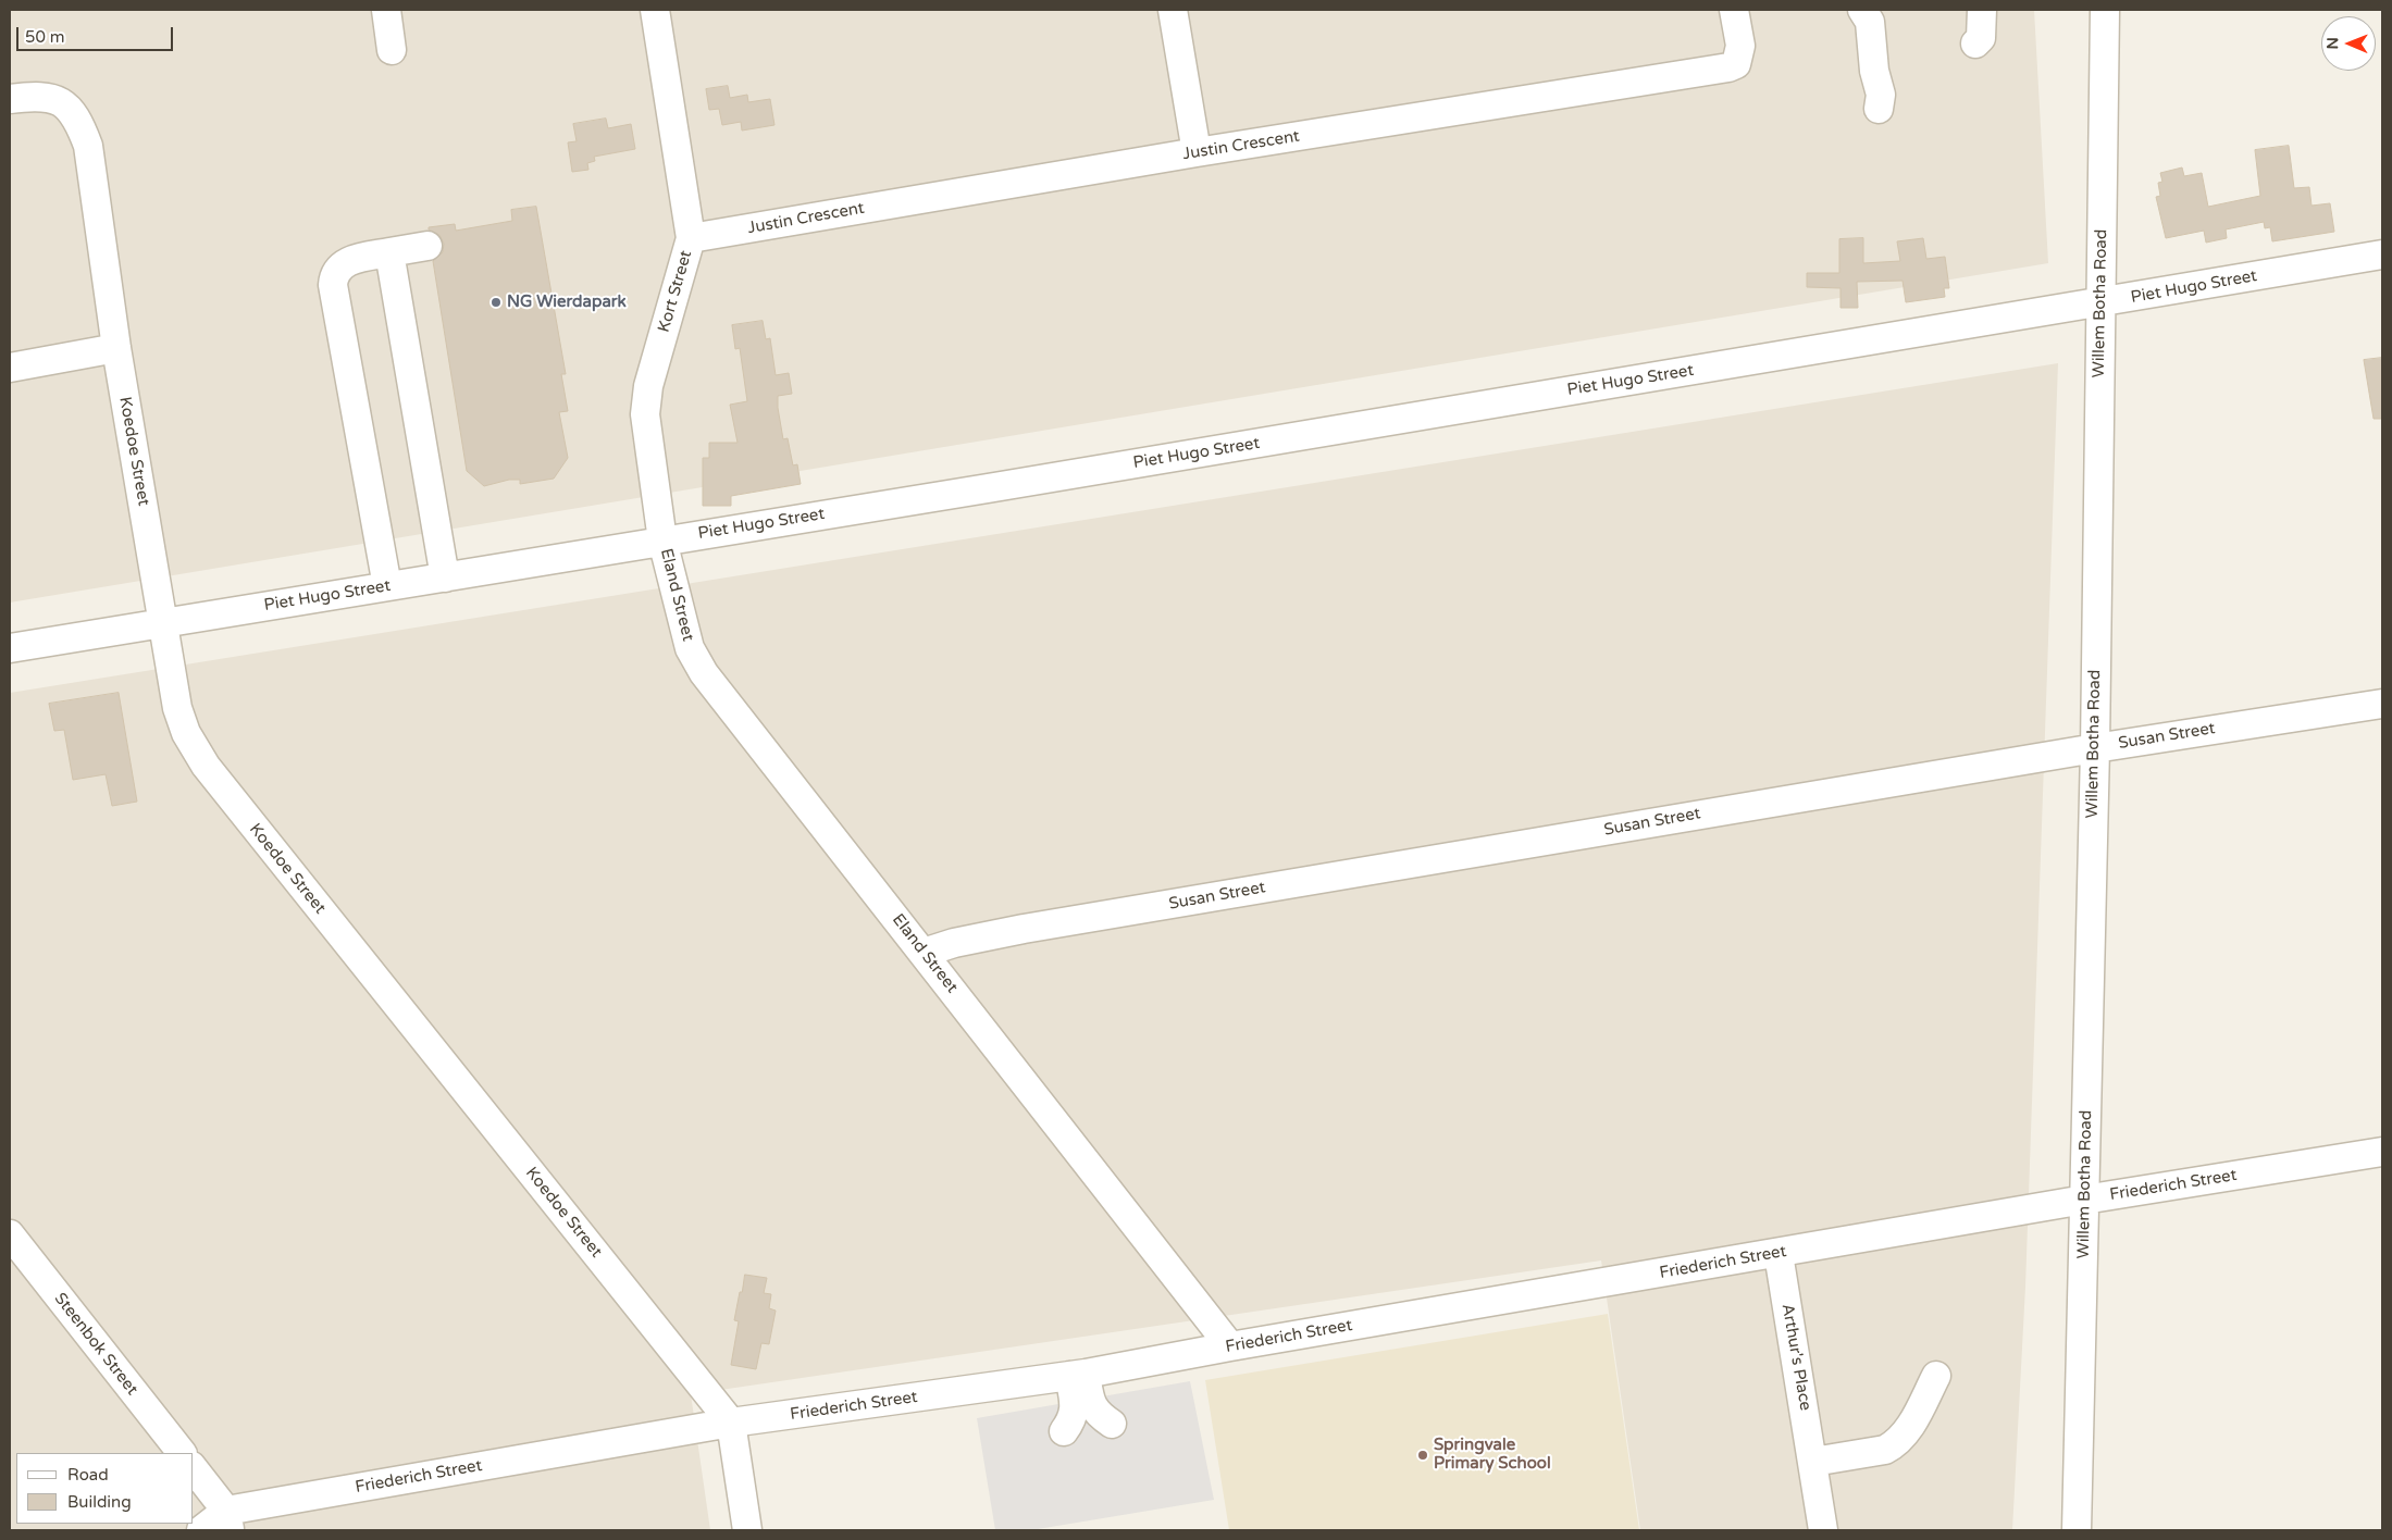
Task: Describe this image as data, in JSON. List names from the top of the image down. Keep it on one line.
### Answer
{"streets":{"street":["Justin Crescent","Piet Hugo Street","Kort Street","Willem Botha Road","Koedoe Street","Eland Street","Susan Street","Friederich Street","Steenbok Street","Arthur's Place"]},"crossings":[["Justin Crescent","Kort Street"],["Piet Hugo Street","Kort Street"],["Piet Hugo Street","Willem Botha Road"],["Piet Hugo Street","Koedoe Street"],["Piet Hugo Street","Eland Street"],["Kort Street","Eland Street"],["Willem Botha Road","Susan Street"],["Willem Botha Road","Friederich Street"],["Koedoe Street","Friederich Street"],["Eland Street","Susan Street"],["Eland Street","Friederich Street"],["Friederich Street","Arthur's Place"]],"places":["NG Wierdapark","Springvale Primary School"],"legend":["Road","Building"],"scale_bar":"50 m","north":"left"}
